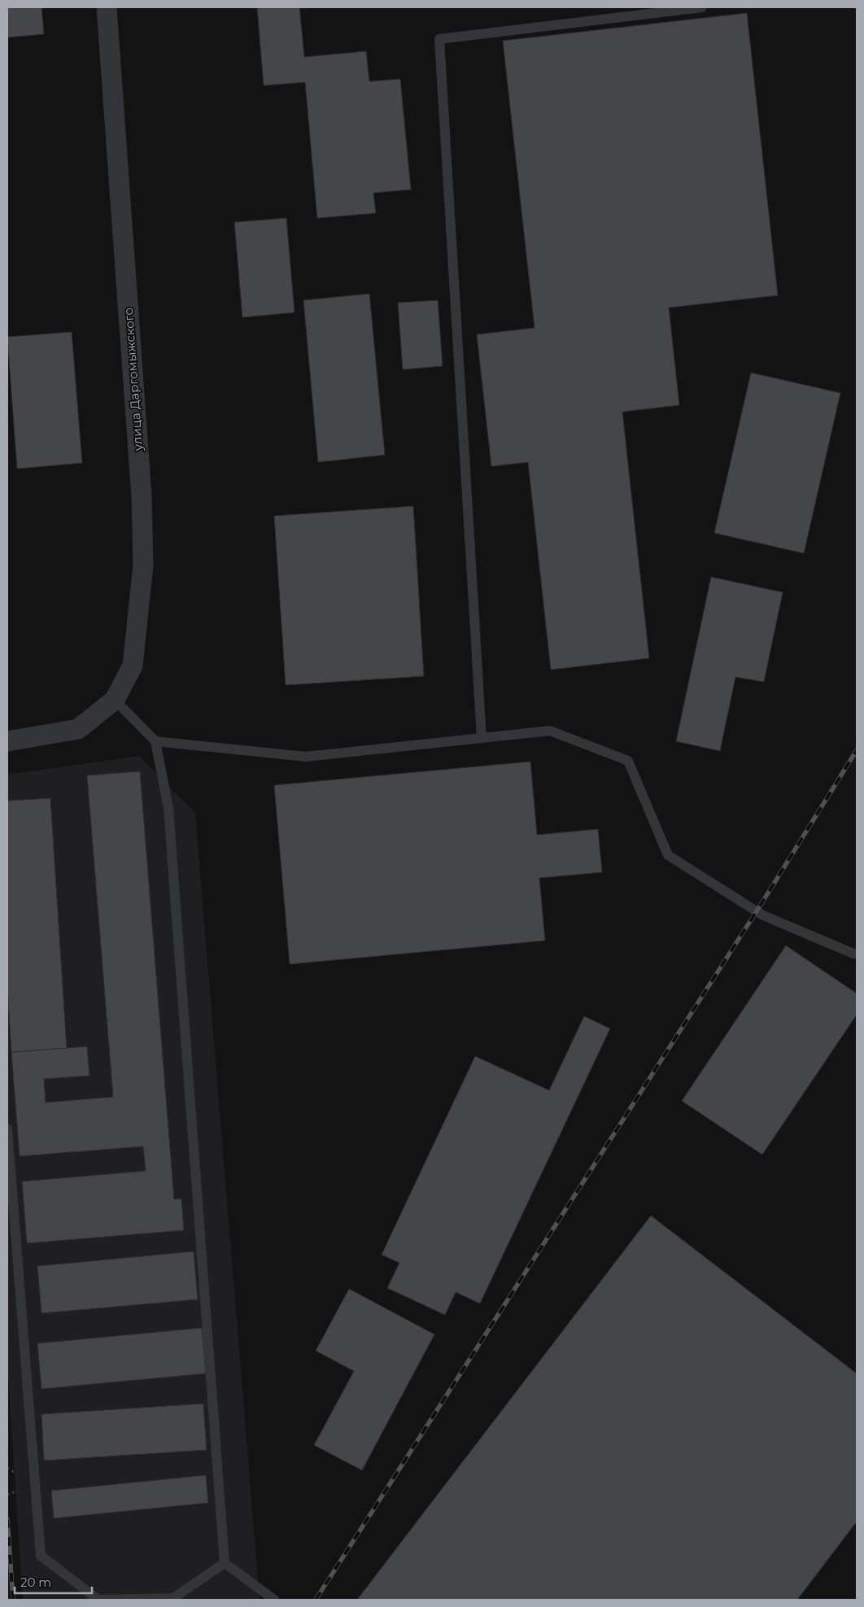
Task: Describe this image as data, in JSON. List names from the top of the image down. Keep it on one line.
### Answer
{"streets":{"street":["улица Даргомыжского"]},"scale_bar":"20 m"}
